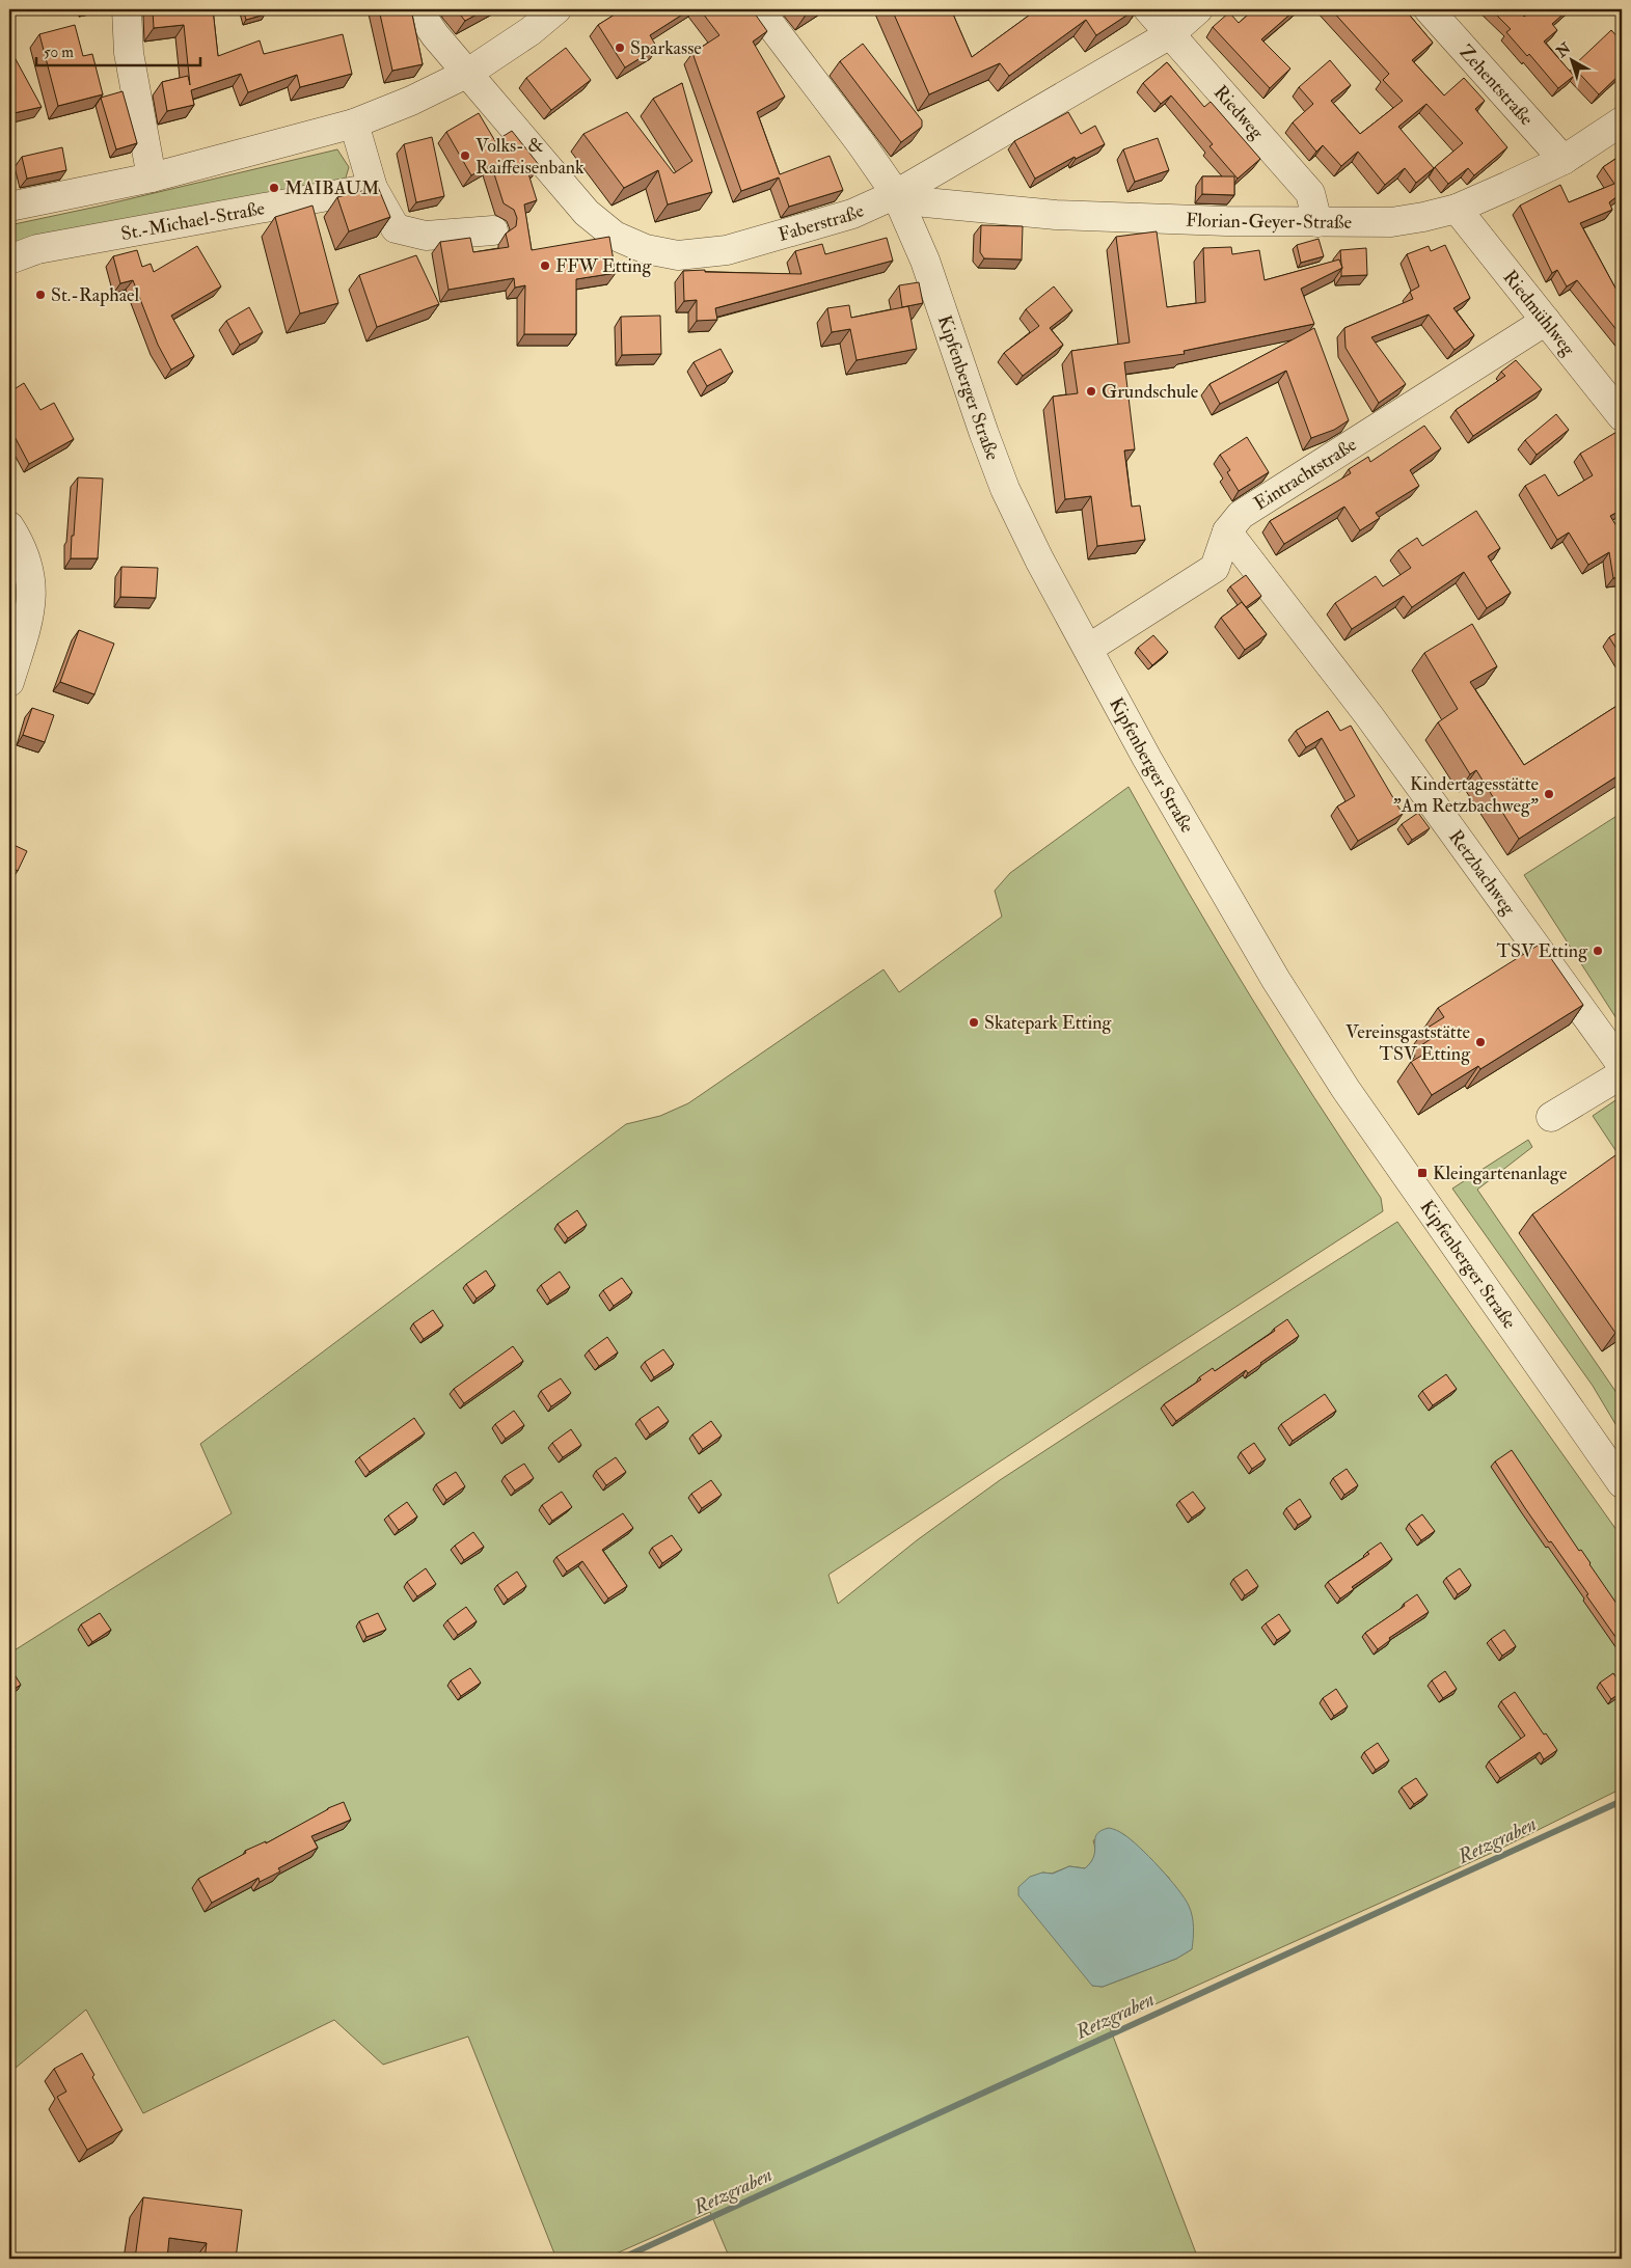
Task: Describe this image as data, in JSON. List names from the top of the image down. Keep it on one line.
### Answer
{"streets":{"street":["Zehentstraße","Riedweg","Florian-Geyer-Straße","St.-Michael-Straße","Faberstraße","Riedmühlweg","Kipfenberger Straße","Eintrachtstraße","Retzbachweg"]},"crossings":[["Zehentstraße","Florian-Geyer-Straße"],["Riedweg","Florian-Geyer-Straße"],["Riedweg","Faberstraße"],["Florian-Geyer-Straße","Faberstraße"],["Florian-Geyer-Straße","Riedmühlweg"],["Florian-Geyer-Straße","Kipfenberger Straße"],["Faberstraße","Kipfenberger Straße"],["Riedmühlweg","Eintrachtstraße"],["Kipfenberger Straße","Eintrachtstraße"],["Eintrachtstraße","Retzbachweg"]],"water":["Retzgraben"],"places":{"other":["Sparkasse","Volks- & Raiffeisenbank","MAIBAUM","FFW Etting","St.-Raphael","Grundschule","Kindertagesstätte \"Am Retzbachweg\"","TSV Etting","Skatepark Etting","Vereinsgaststätte TSV Etting"],"transit":["Kleingartenanlage"]},"scale_bar":"50 m","north":"top left"}
